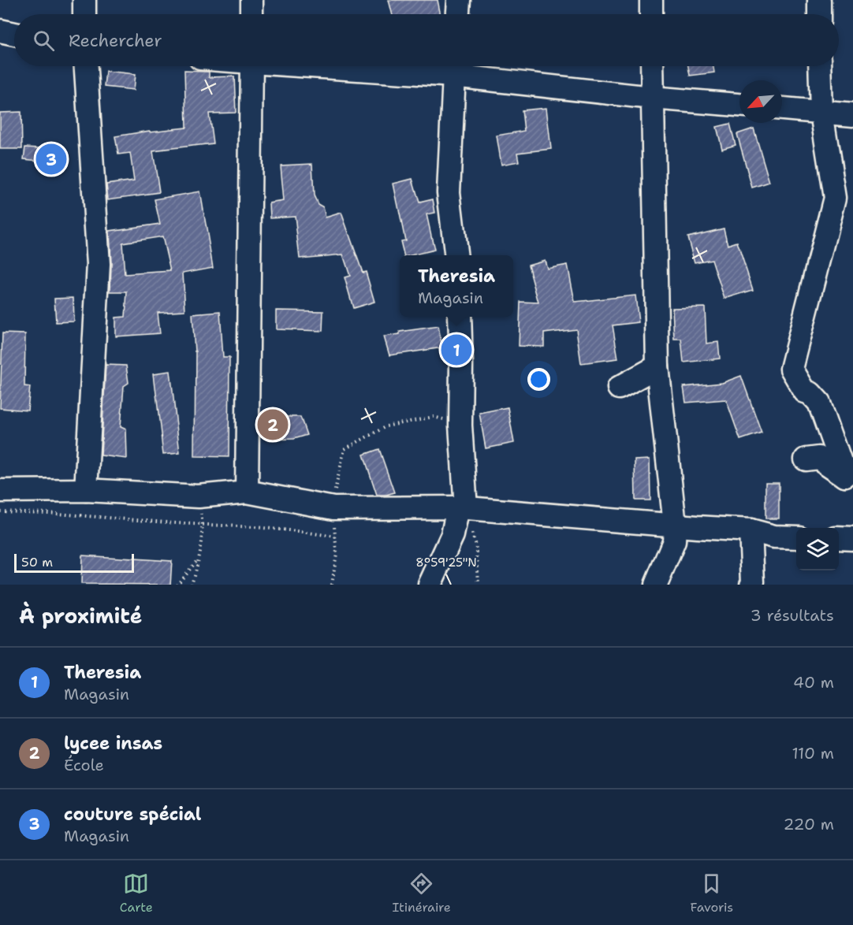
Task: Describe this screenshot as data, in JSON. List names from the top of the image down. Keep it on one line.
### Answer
{"scale_bar":"50 m","north":"bottom left","page":{"search":"Rechercher","pins":["3","1","2"],"popup":["Theresia","Magasin"],"scale":"50 m","heading":["À proximité","3 résultats"],"list":[{"mark":"1","name":"Theresia","note":"Magasin","value":"40 m"},{"mark":"2","name":"lycee insas","note":"École","value":"110 m"},{"mark":"3","name":"couture spécial","note":"Magasin","value":"220 m"}],"nav":["Carte","Itinéraire","Favoris"]},"coordinates":["8°59'25\"N"]}
